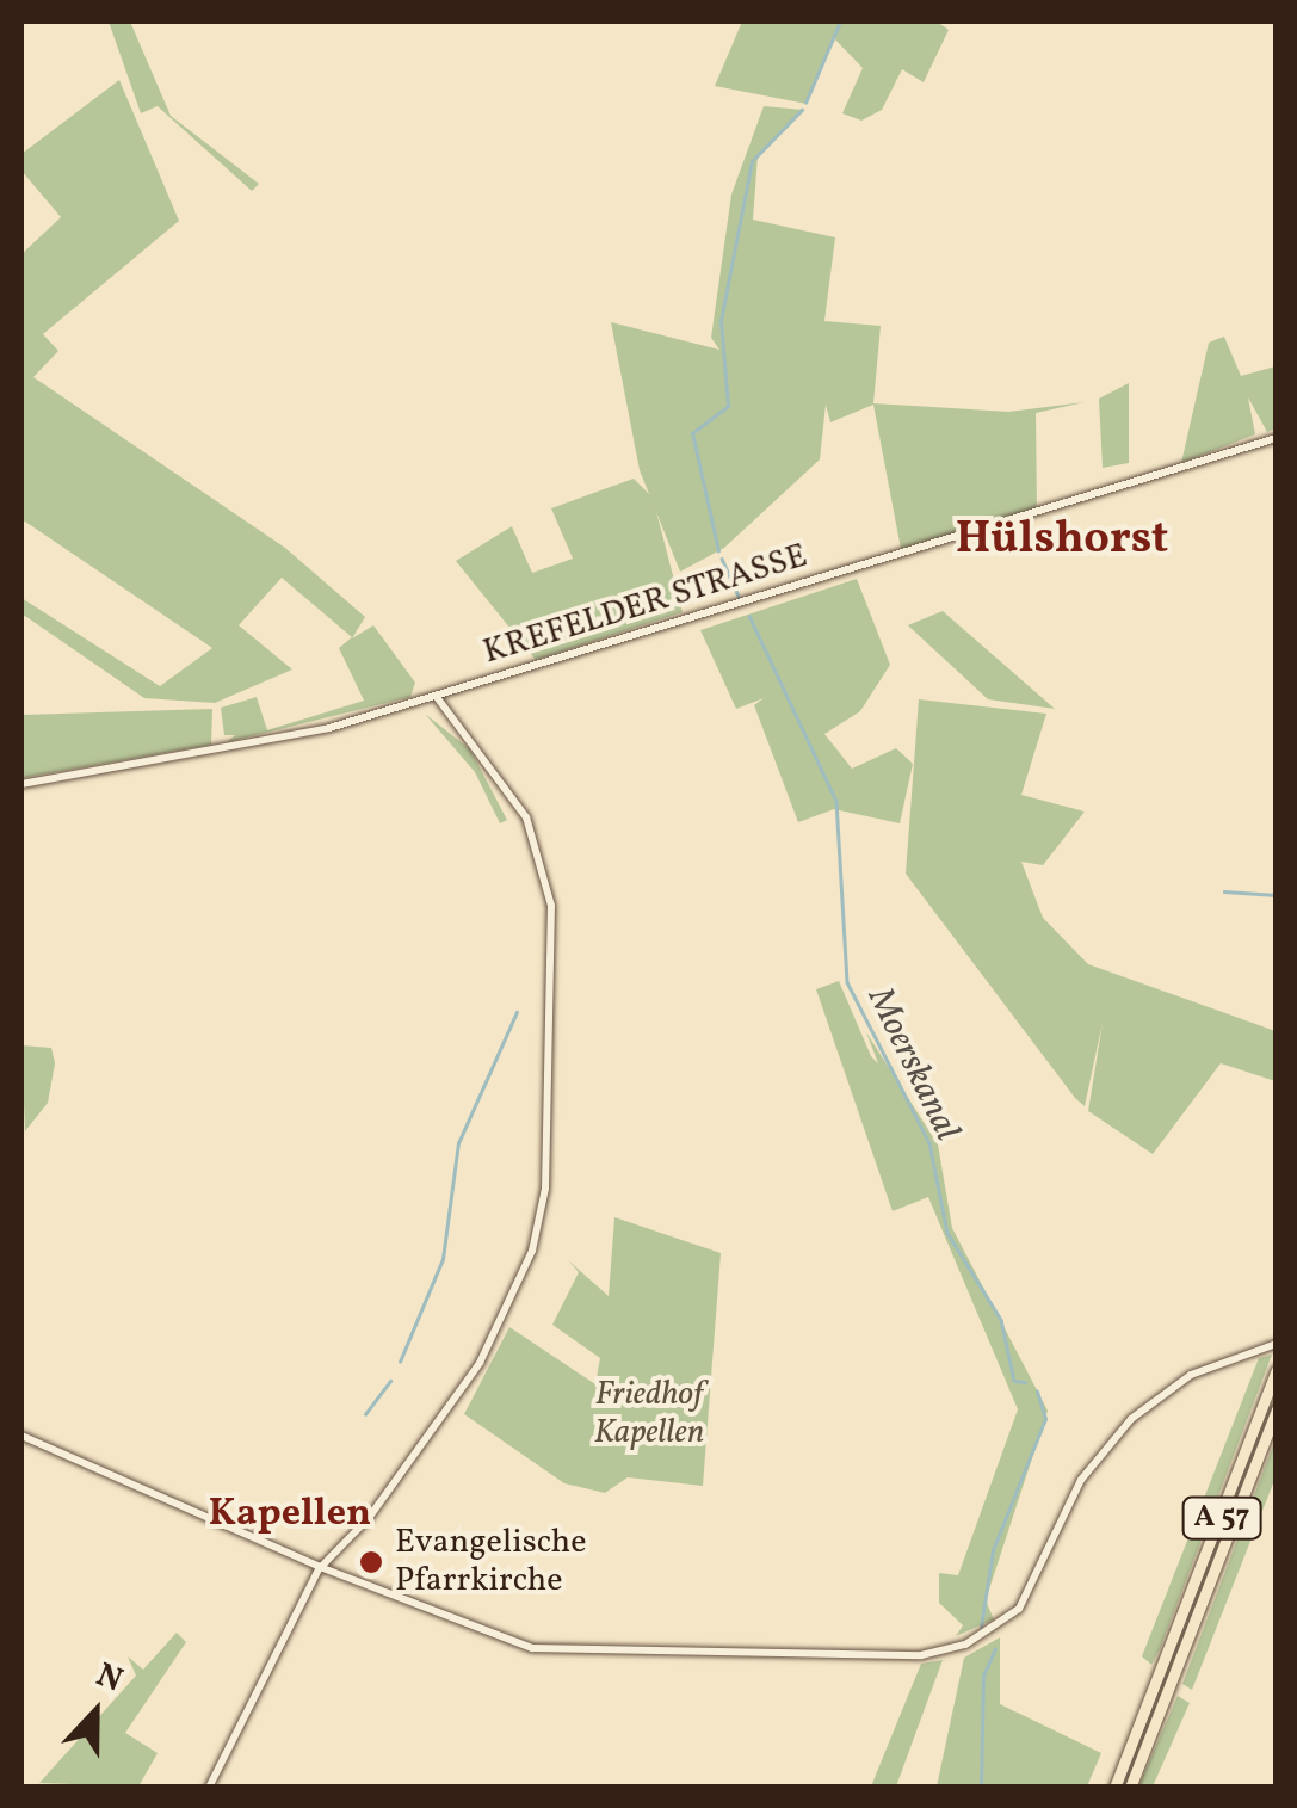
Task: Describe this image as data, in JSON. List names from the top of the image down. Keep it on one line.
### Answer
{"streets":{"highway":["A 57"],"street":["KREFELDER STRASSE"]},"districts":["Hülshorst","Kapellen"],"water":["Moerskanal"],"parks":["Friedhof Kapellen"],"places":["Evangelische Pfarrkirche"],"north":"top"}
